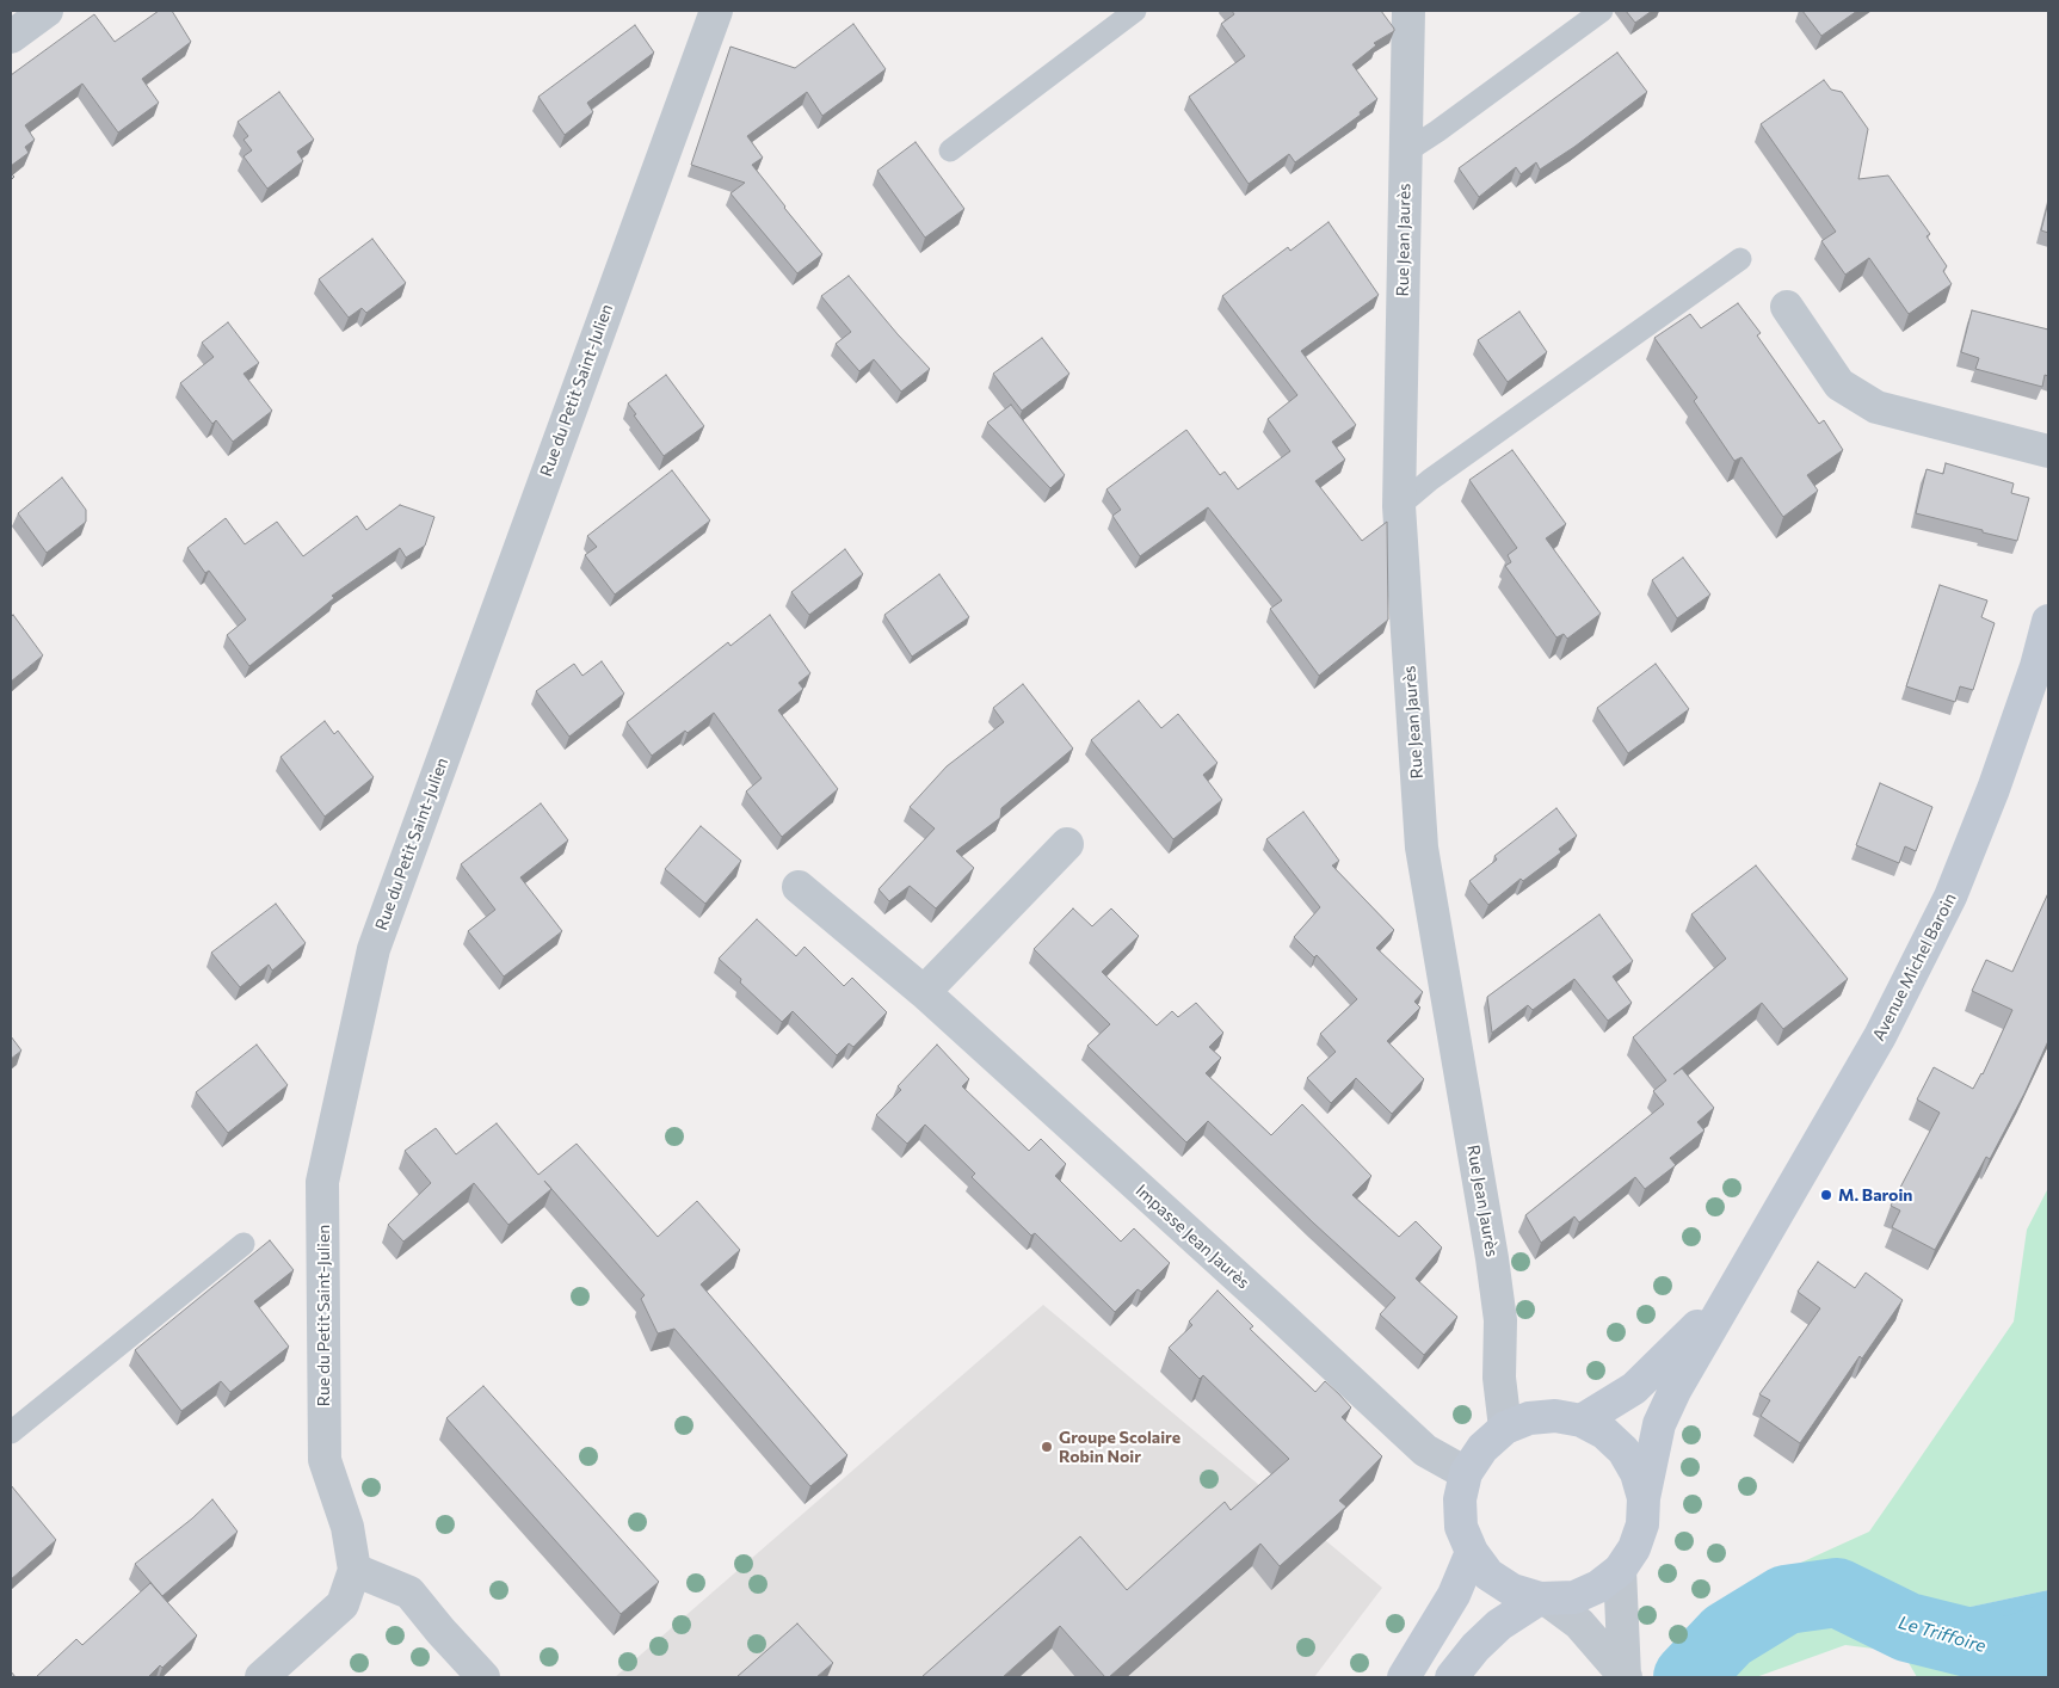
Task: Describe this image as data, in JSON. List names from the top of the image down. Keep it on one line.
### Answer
{"streets":{"street":["Rue Jean Jaurès","Rue du Petit Saint-Julien","Avenue Michel Baroin","Impasse Jean Jaurès"]},"crossings":[["Rue Jean Jaurès","Avenue Michel Baroin"],["Rue Jean Jaurès","Impasse Jean Jaurès"],["Avenue Michel Baroin","Impasse Jean Jaurès"]],"water":["Le Triffoire"],"places":["M. Baroin","Groupe Scolaire Robin Noir"]}
